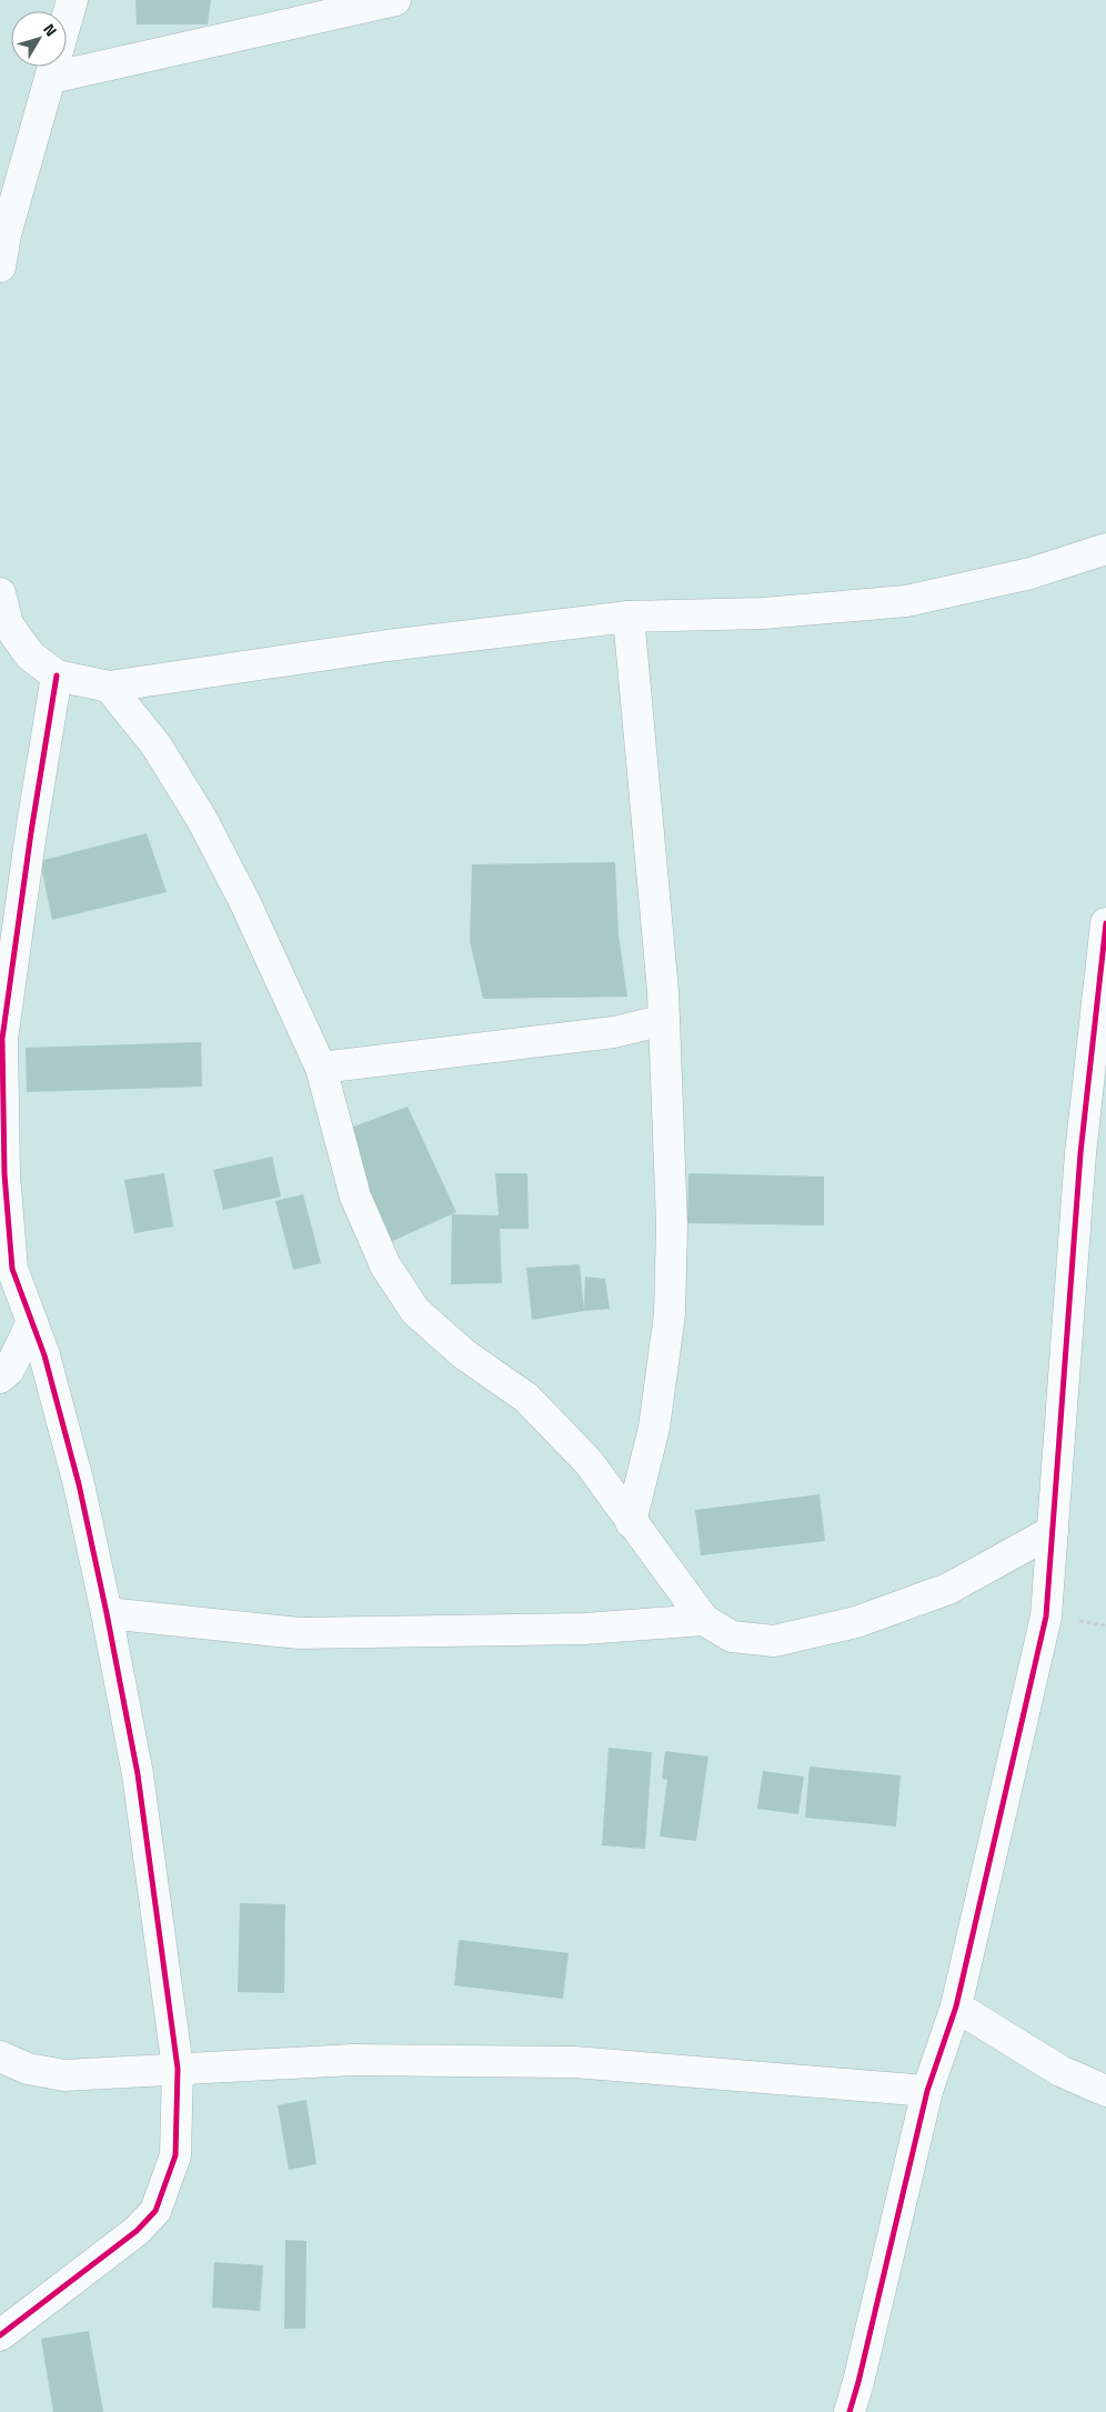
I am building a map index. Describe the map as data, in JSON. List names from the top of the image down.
{
  "north": "top right"
}
